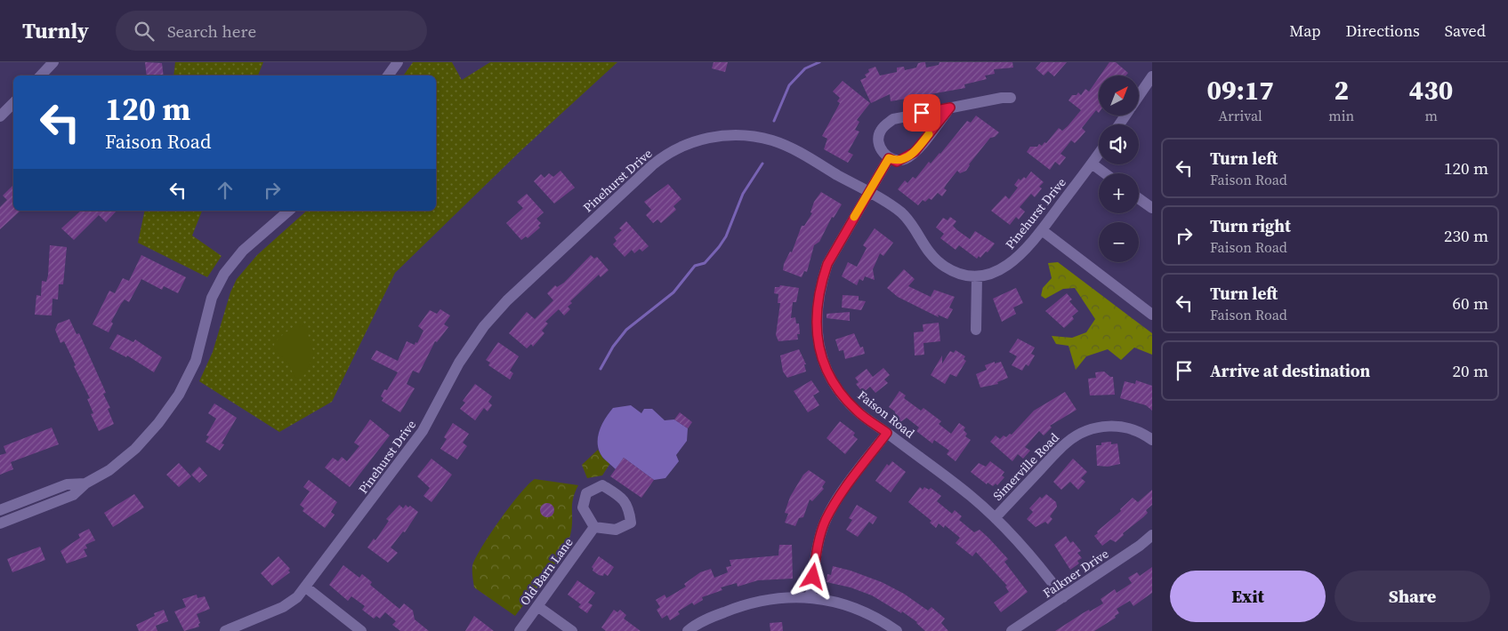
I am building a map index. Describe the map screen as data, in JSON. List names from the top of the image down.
{
  "streets": {
    "street": [
      "Pinehurst Drive",
      "Faison Road",
      "Simerville Road",
      "Old Barn Lane",
      "Falkner Drive"
    ]
  },
  "crossings": [
    ["Pinehurst Drive", "Faison Road"],
    ["Faison Road", "Simerville Road"],
    ["Faison Road", "Falkner Drive"]
  ],
  "north": "top right",
  "page": {
    "header": "Turnly",
    "search": "Search here",
    "nav": ["Map", "Directions", "Saved"],
    "eta": [
      "09:17",
      "Arrival",
      "2",
      "min",
      "430",
      "m"
    ],
    "map_buttons": ["+", "−"],
    "turn": ["120 m", "Faison Road"],
    "list": [
      {
        "name": "Turn left",
        "note": "Faison Road",
        "value": "120 m"
      },
      {
        "name": "Turn right",
        "note": "Faison Road",
        "value": "230 m"
      },
      {
        "name": "Turn left",
        "note": "Faison Road",
        "value": "60 m"
      },
      {
        "name": "Arrive at destination",
        "value": "20 m"
      }
    ],
    "buttons": ["Exit", "Share"]
  }
}
